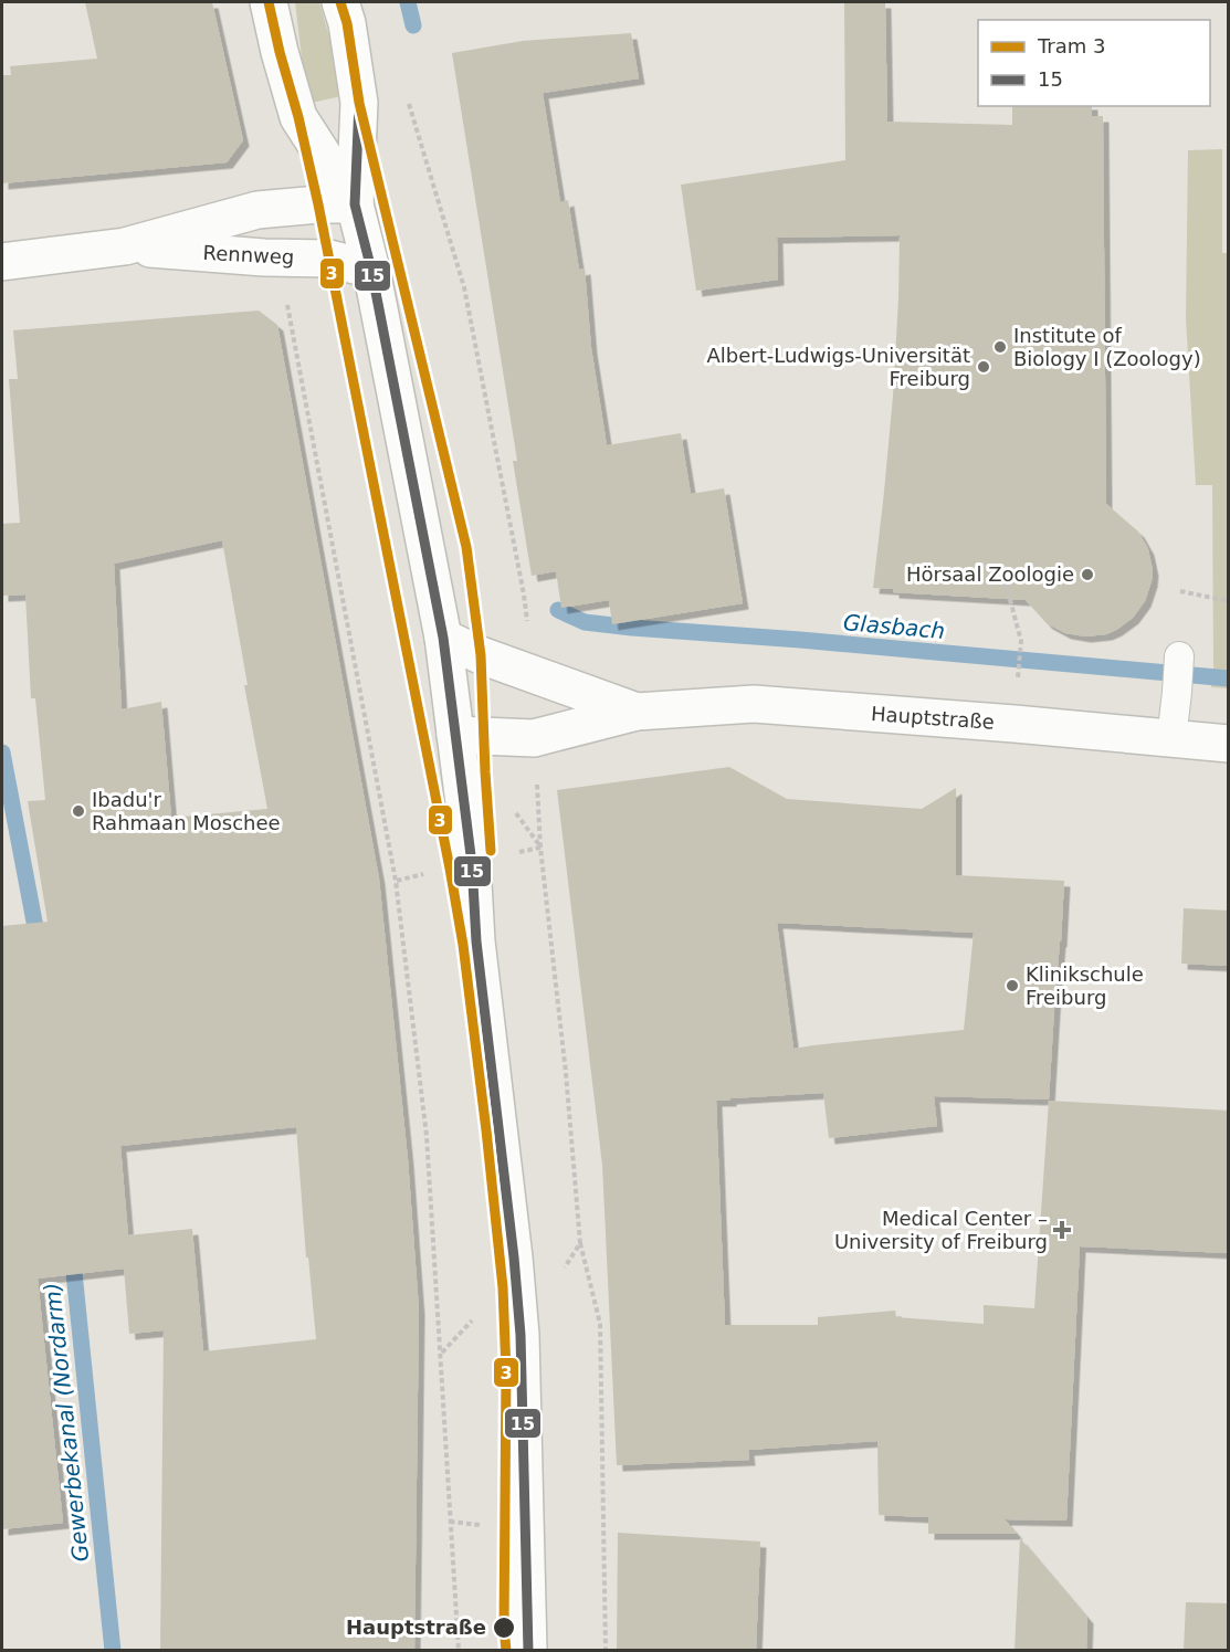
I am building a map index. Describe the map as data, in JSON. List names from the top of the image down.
{
  "streets": {
    "main road": ["Rennweg", "Hauptstraße"]
  },
  "water": ["Glasbach", "Gewerbekanal (Nordarm)"],
  "places": {
    "other": [
      "Institute of Biology I (Zoology)",
      "Albert-Ludwigs-Universität Freiburg",
      "Hörsaal Zoologie",
      "Ibadu'r Rahmaan Moschee",
      "Klinikschule Freiburg",
      "Hauptstraße"
    ],
    "health": ["Medical Center – University of Freiburg"]
  },
  "lines": ["tram line 3", "transit line 15"],
  "legend": ["Tram 3", "15"]
}
